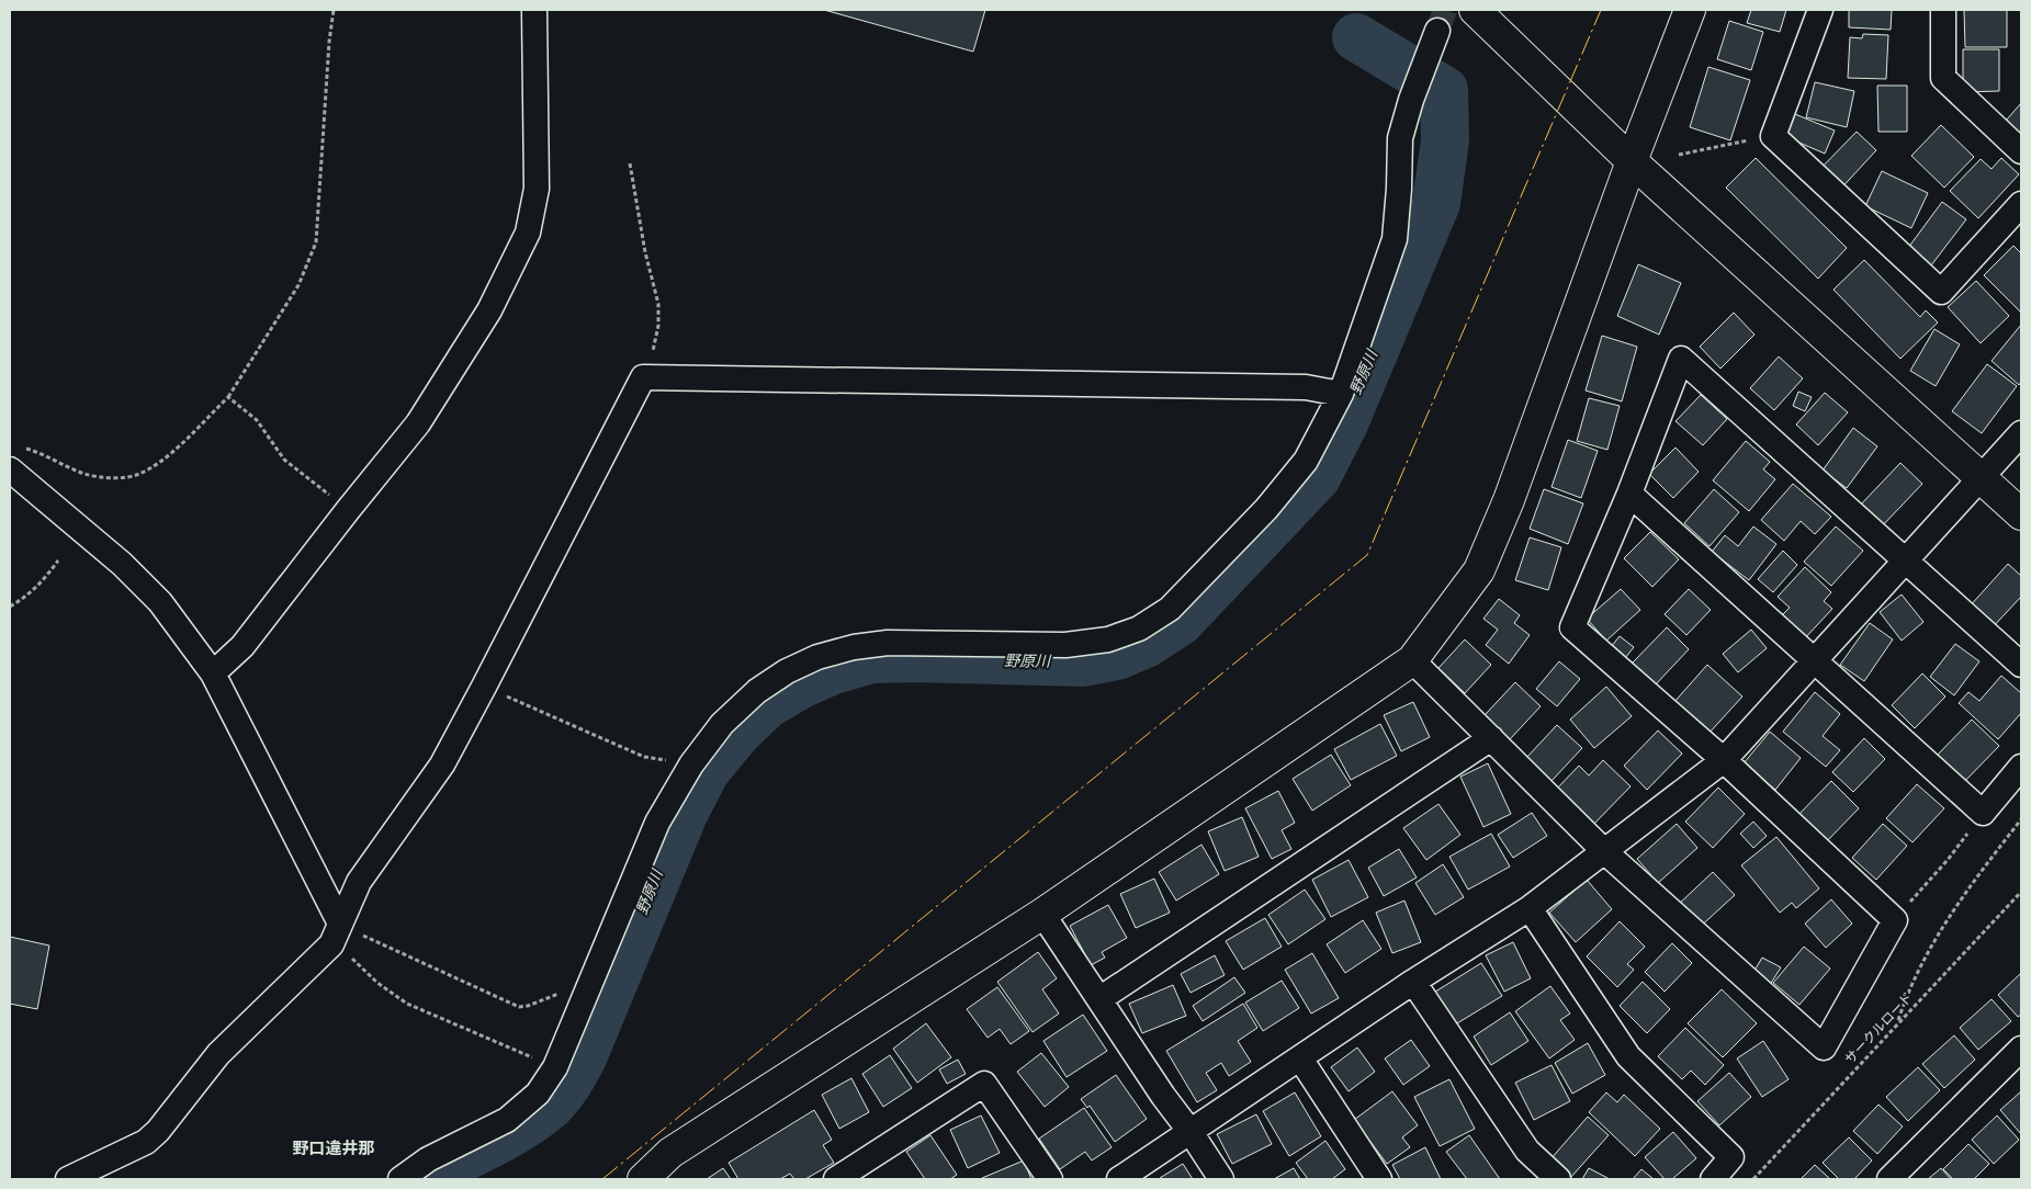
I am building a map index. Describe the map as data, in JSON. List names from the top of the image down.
{
  "streets": {
    "path": ["サークルロード"]
  },
  "districts": ["野口違井那"],
  "water": ["野原川"]
}
